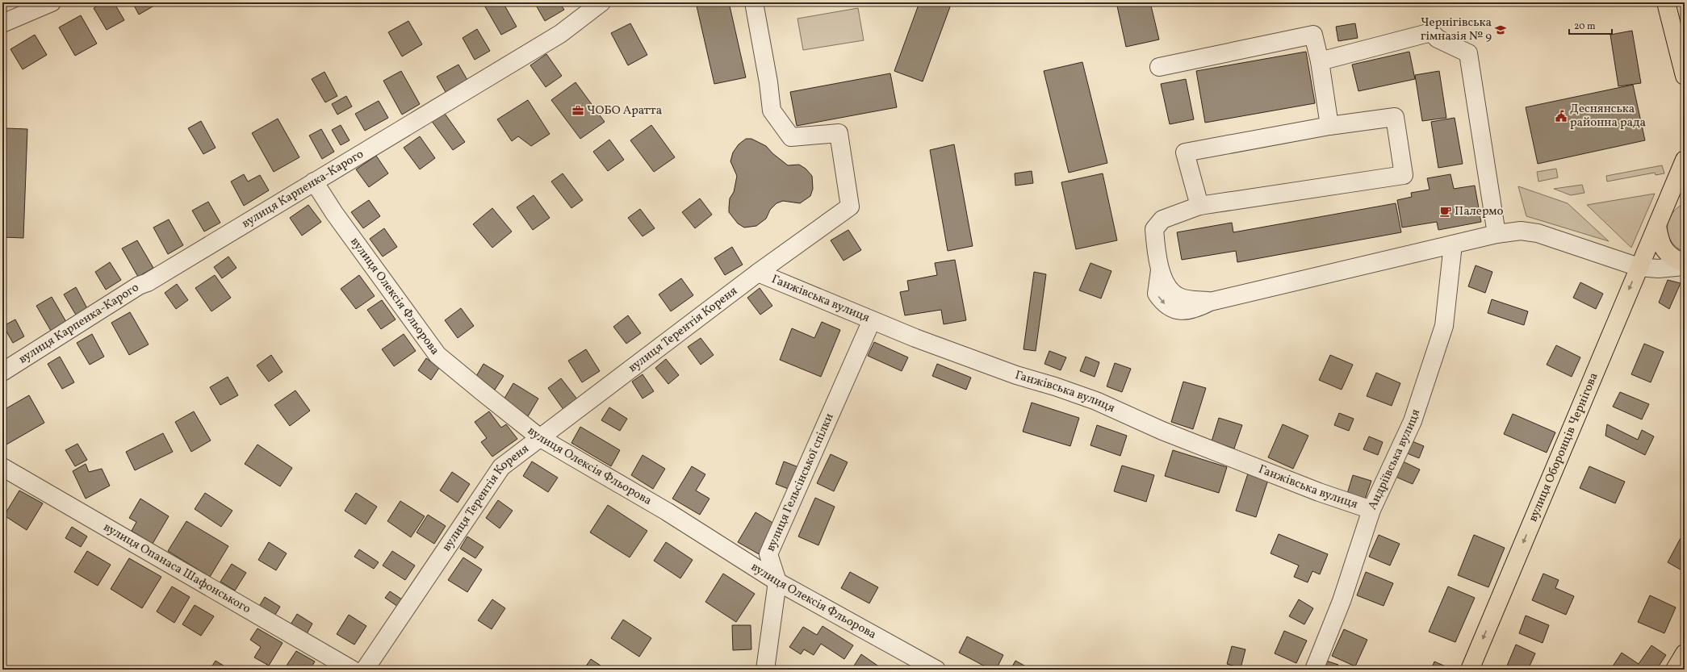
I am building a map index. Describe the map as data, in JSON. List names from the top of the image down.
{
  "streets": {
    "main road": ["вулиця Оборонців Чернігова"],
    "street": [
      "вулиця Карпенка-Карого",
      "вулиця Олексія Фльорова",
      "Ганжівська вулиця",
      "вулиця Терентія Кореня",
      "Андріївська вулиця",
      "вулиця Гельсінської спілки",
      "вулиця Опанаса Шафонського"
    ]
  },
  "crossings": [
    ["вулиця Карпенка-Карого", "вулиця Олексія Фльорова"],
    ["вулиця Олексія Фльорова", "вулиця Терентія Кореня"],
    ["вулиця Олексія Фльорова", "вулиця Гельсінської спілки"],
    ["Ганжівська вулиця", "вулиця Терентія Кореня"],
    ["Ганжівська вулиця", "Андріївська вулиця"],
    ["Ганжівська вулиця", "вулиця Гельсінської спілки"]
  ],
  "one_way": ["вулиця Оборонців Чернігова"],
  "places": {
    "school or university": ["Чернігівська гімназія № 9"],
    "office": ["ЧОБО Аратта"],
    "public building": ["Деснянська районна рада"],
    "cafe": ["Палермо"]
  },
  "scale_bar": "20 m"
}
